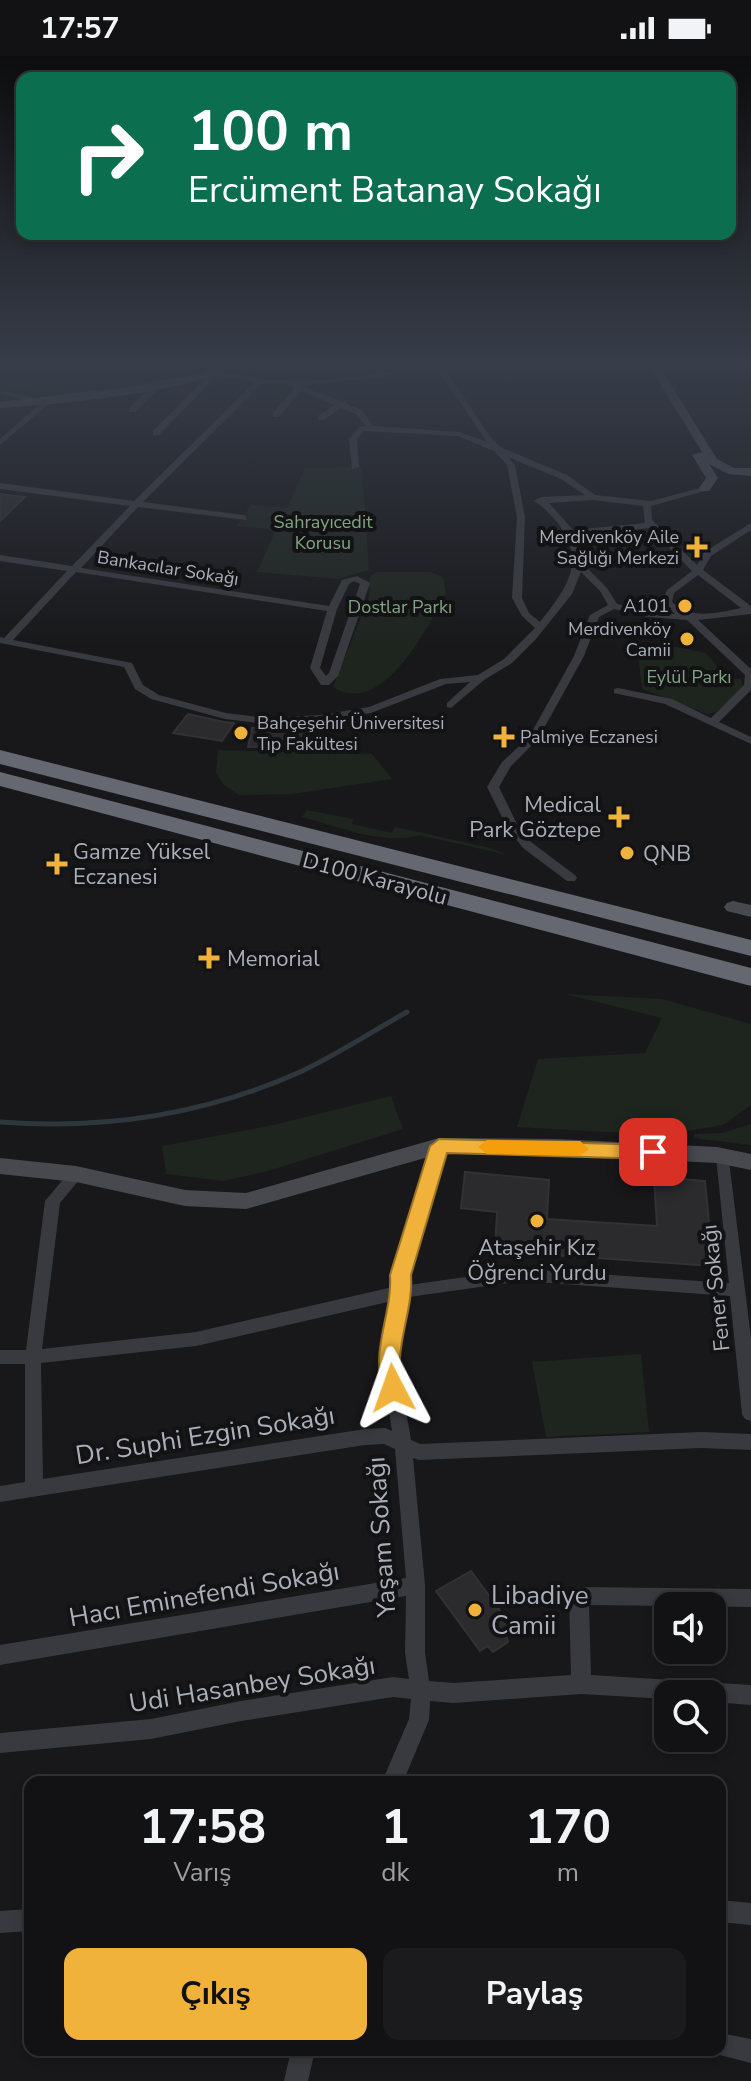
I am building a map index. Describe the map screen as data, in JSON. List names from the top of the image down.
{
  "streets": {
    "highway": ["D100 Karayolu"],
    "street": [
      "Bankacılar Sokağı",
      "Fener Sokağı",
      "Dr. Suphi Ezgin Sokağı",
      "Yaşam Sokağı",
      "Hacı Eminefendi Sokağı",
      "Udi Hasanbey Sokağı"
    ]
  },
  "crossings": [
    ["Dr. Suphi Ezgin Sokağı", "Yaşam Sokağı"],
    ["Yaşam Sokağı", "Hacı Eminefendi Sokağı"],
    ["Yaşam Sokağı", "Udi Hasanbey Sokağı"]
  ],
  "parks": ["Sahrayıcedit Korusu", "Dostlar Parkı", "Eylül Parkı"],
  "places": {
    "health": [
      "Merdivenköy Aile Sağlığı Merkezi",
      "Palmiye Eczanesi",
      "Medical Park Göztepe",
      "Gamze Yüksel Eczanesi",
      "Memorial"
    ],
    "other": [
      "A101",
      "Merdivenköy Camii",
      "Bahçeşehir Üniversitesi Tıp Fakültesi",
      "QNB",
      "Ataşehir Kız Öğrenci Yurdu",
      "Libadiye Camii"
    ]
  },
  "page": {
    "status": "17:57",
    "turn": ["100 m", "Ercüment Batanay Sokağı"],
    "eta": [
      "17:58",
      "Varış",
      "1",
      "dk",
      "170",
      "m"
    ],
    "buttons": ["Çıkış", "Paylaş"]
  }
}
